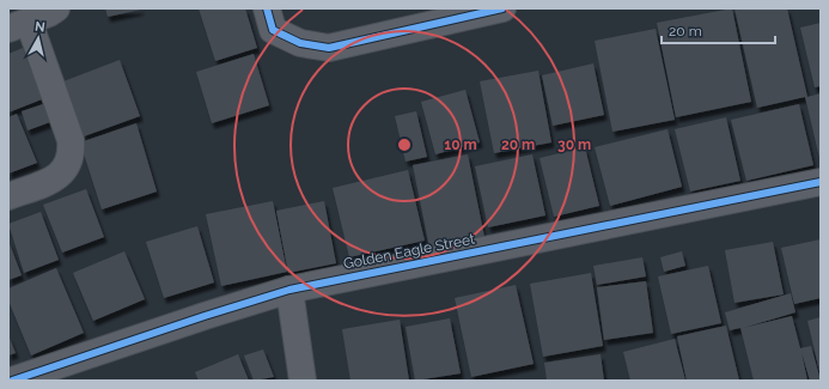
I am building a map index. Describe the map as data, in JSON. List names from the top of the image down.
{
  "streets": {
    "street": ["Golden Eagle Street"]
  },
  "scale_bar": "20 m",
  "north": "top",
  "rings": ["10 m", "20 m", "30 m"]
}
